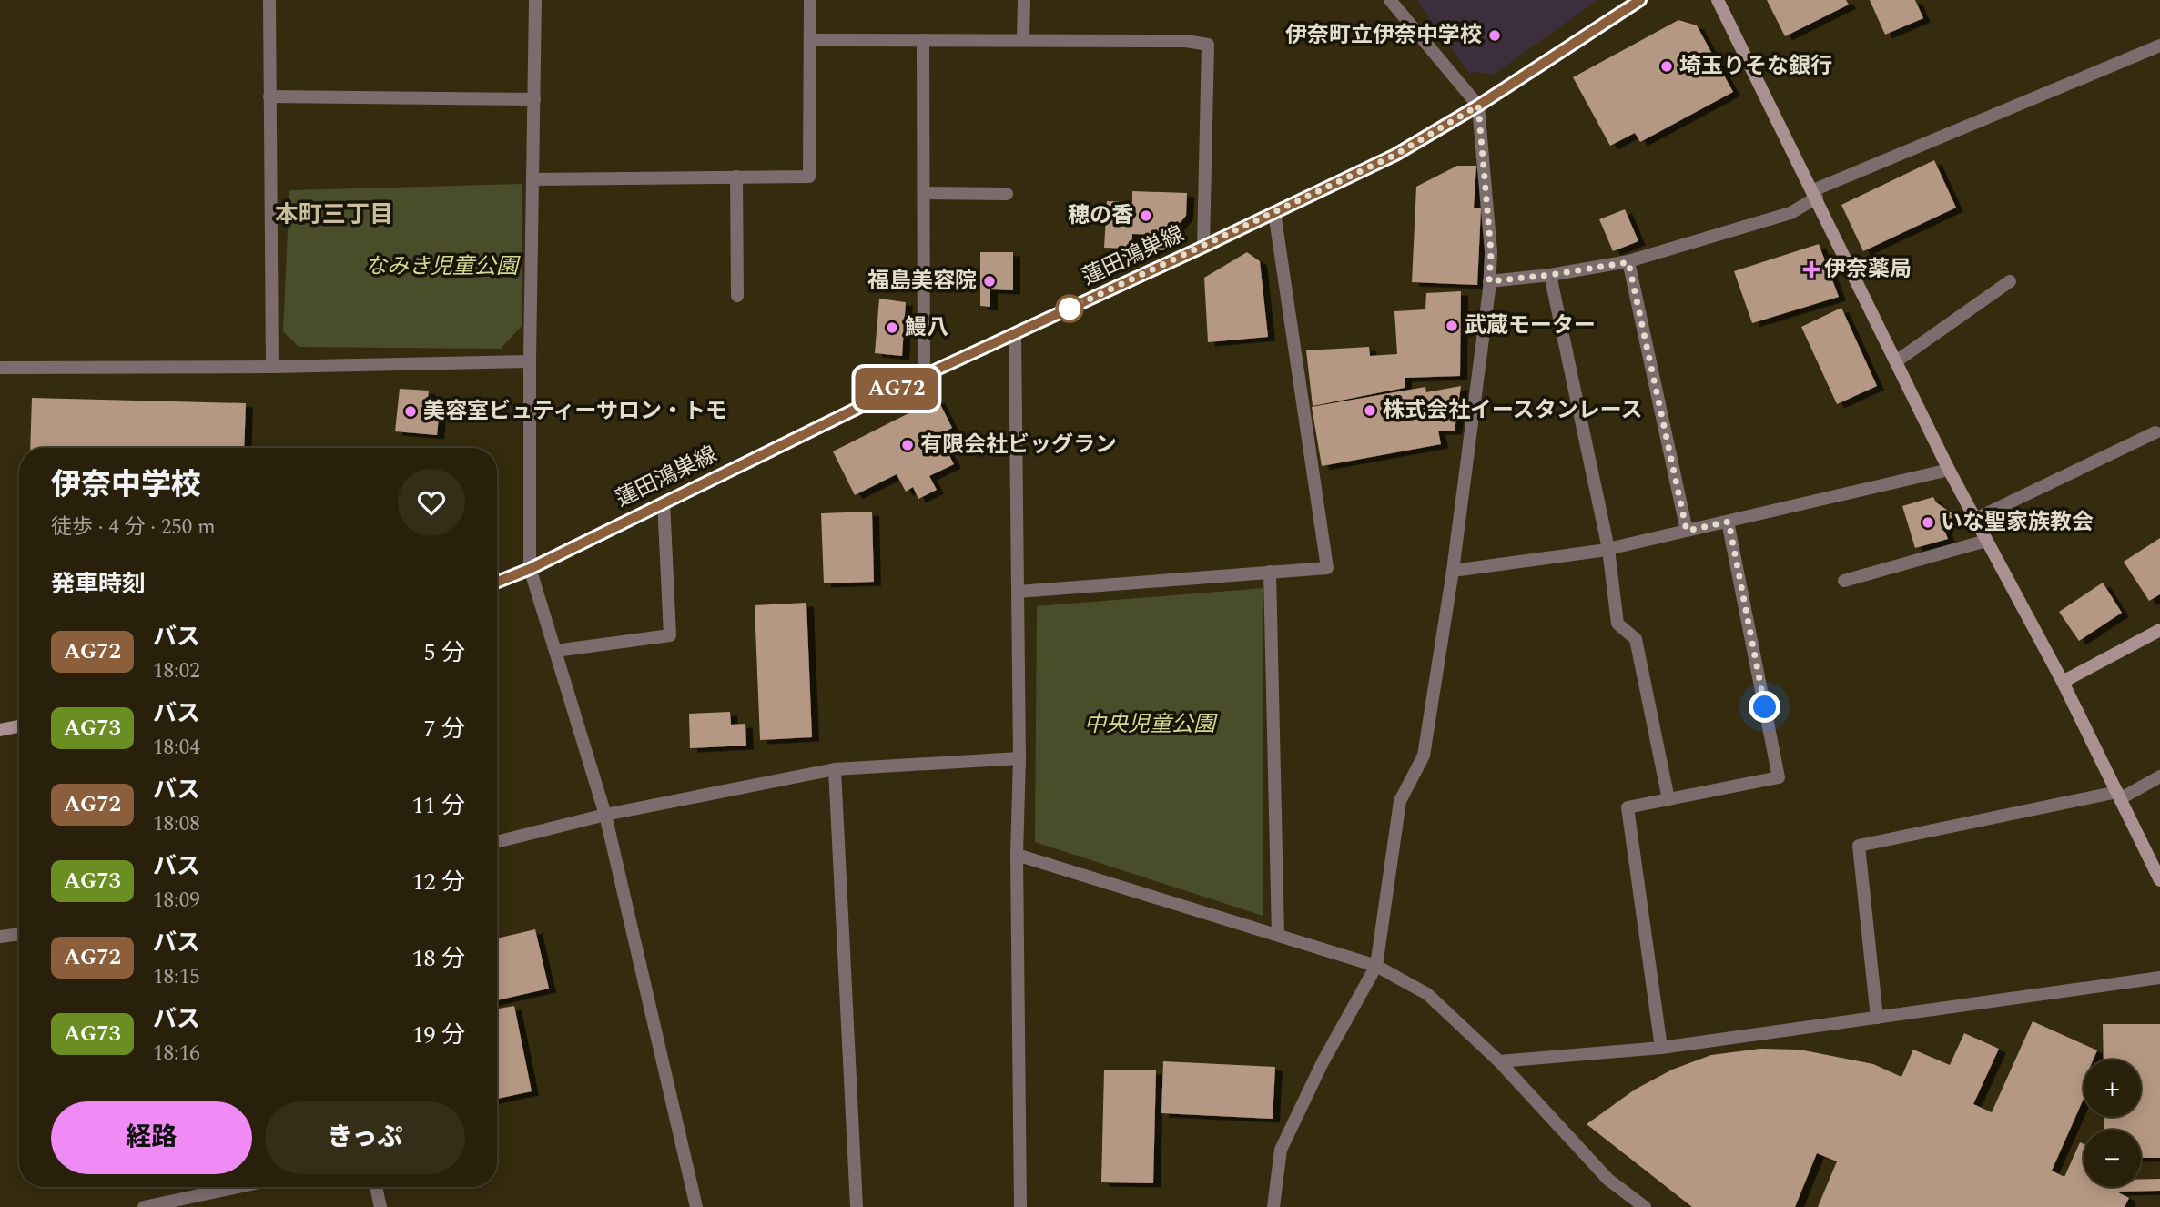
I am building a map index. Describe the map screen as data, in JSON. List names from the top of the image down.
{
  "streets": {
    "main road": ["蓮田鴻巣線"]
  },
  "districts": ["本町三丁目"],
  "parks": ["なみき児童公園", "中央児童公園"],
  "places": {
    "other": [
      "伊奈町立伊奈中学校",
      "埼玉りそな銀行",
      "穂の香",
      "福島美容院",
      "武蔵モーター",
      "鰻八",
      "株式会社イースタンレース",
      "美容室ビュティーサロン・トモ",
      "有限会社ビッグラン",
      "いな聖家族教会"
    ],
    "health": ["伊奈薬局"]
  },
  "lines": ["bus line AG72"],
  "page": {
    "on_map": "AG72",
    "heading": [
      ["伊奈中学校", "徒歩 · 4 分 · 250 m"],
      "発車時刻"
    ],
    "list": [
      {
        "mark": "AG72",
        "name": "バス",
        "note": "18:02",
        "value": "5 分"
      },
      {
        "mark": "AG73",
        "name": "バス",
        "note": "18:04",
        "value": "7 分"
      },
      {
        "mark": "AG72",
        "name": "バス",
        "note": "18:08",
        "value": "11 分"
      },
      {
        "mark": "AG73",
        "name": "バス",
        "note": "18:09",
        "value": "12 分"
      },
      {
        "mark": "AG72",
        "name": "バス",
        "note": "18:15",
        "value": "18 分"
      },
      {
        "mark": "AG73",
        "name": "バス",
        "note": "18:16",
        "value": "19 分"
      }
    ],
    "map_buttons": ["+", "−"],
    "buttons": ["経路", "きっぷ"]
  }
}
